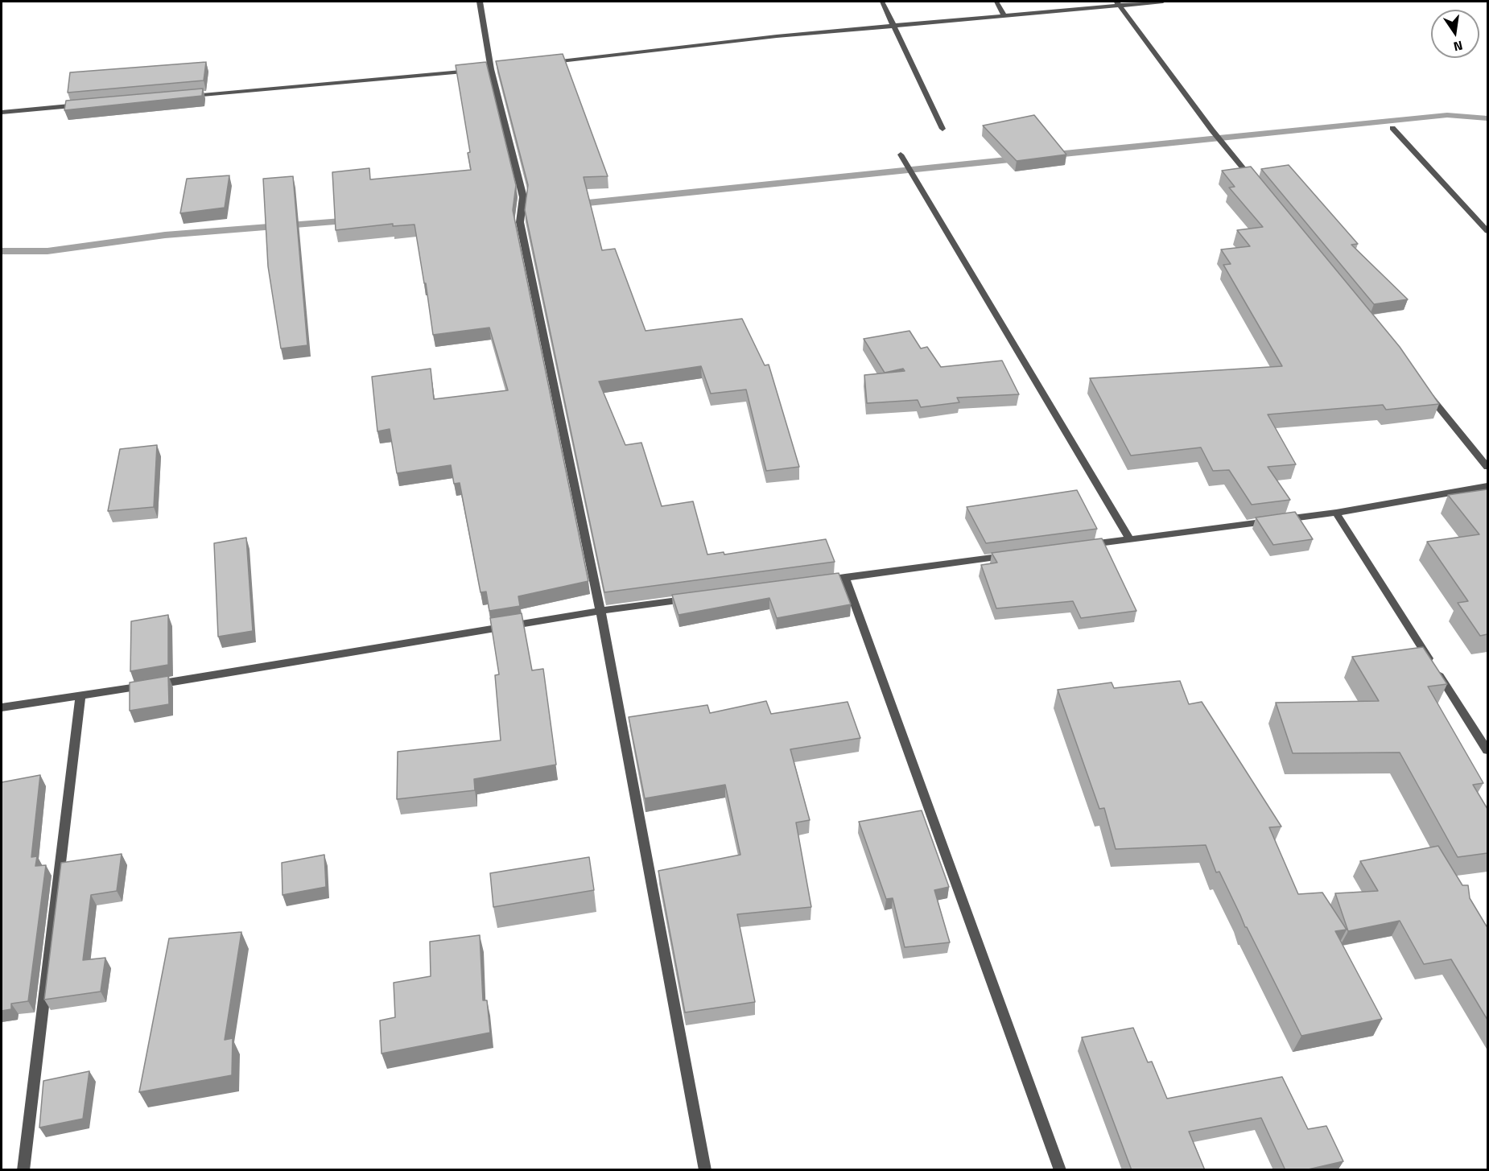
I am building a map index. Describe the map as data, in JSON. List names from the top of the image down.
{
  "north": "bottom"
}
